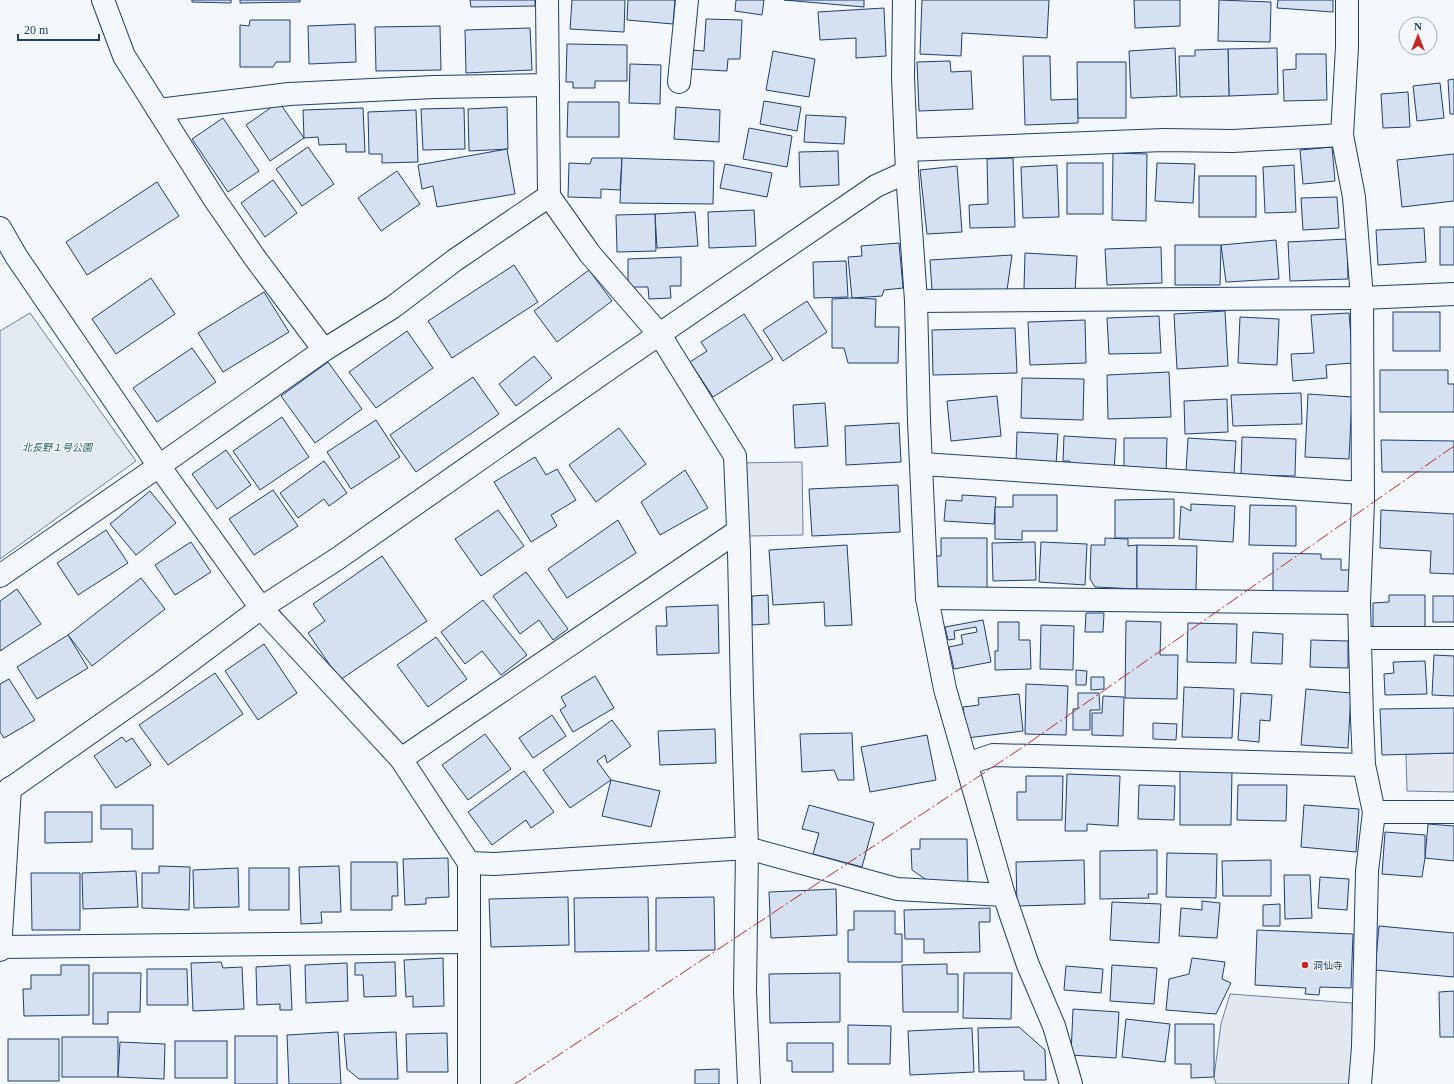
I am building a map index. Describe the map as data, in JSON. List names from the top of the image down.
{
  "parks": ["北長野１号公園"],
  "places": ["洞仙寺"],
  "scale_bar": "20 m",
  "north": "top"
}
